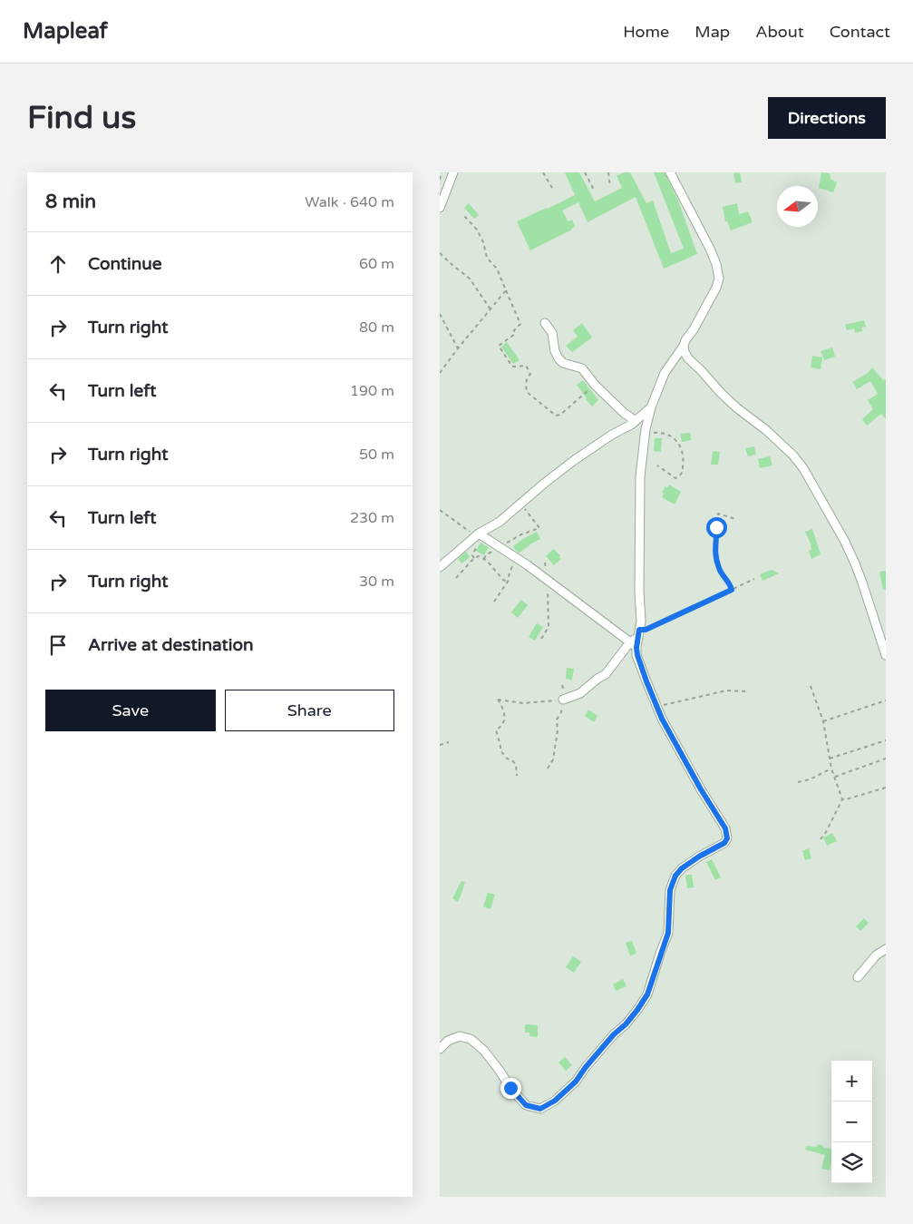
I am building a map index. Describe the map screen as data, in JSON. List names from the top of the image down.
{
  "north": "left",
  "page": {
    "header": "Mapleaf",
    "nav": [
      "Home",
      "Map",
      "About",
      "Contact"
    ],
    "buttons": [
      "Directions",
      ["Save", "Share"]
    ],
    "title": "Find us",
    "heading": ["8 min", "Walk · 640 m"],
    "list": [
      ["Continue", "60 m"],
      ["Turn right", "80 m"],
      ["Turn left", "190 m"],
      ["Turn right", "50 m"],
      ["Turn left", "230 m"],
      ["Turn right", "30 m"],
      "Arrive at destination"
    ],
    "map_buttons": ["+", "−"]
  }
}
